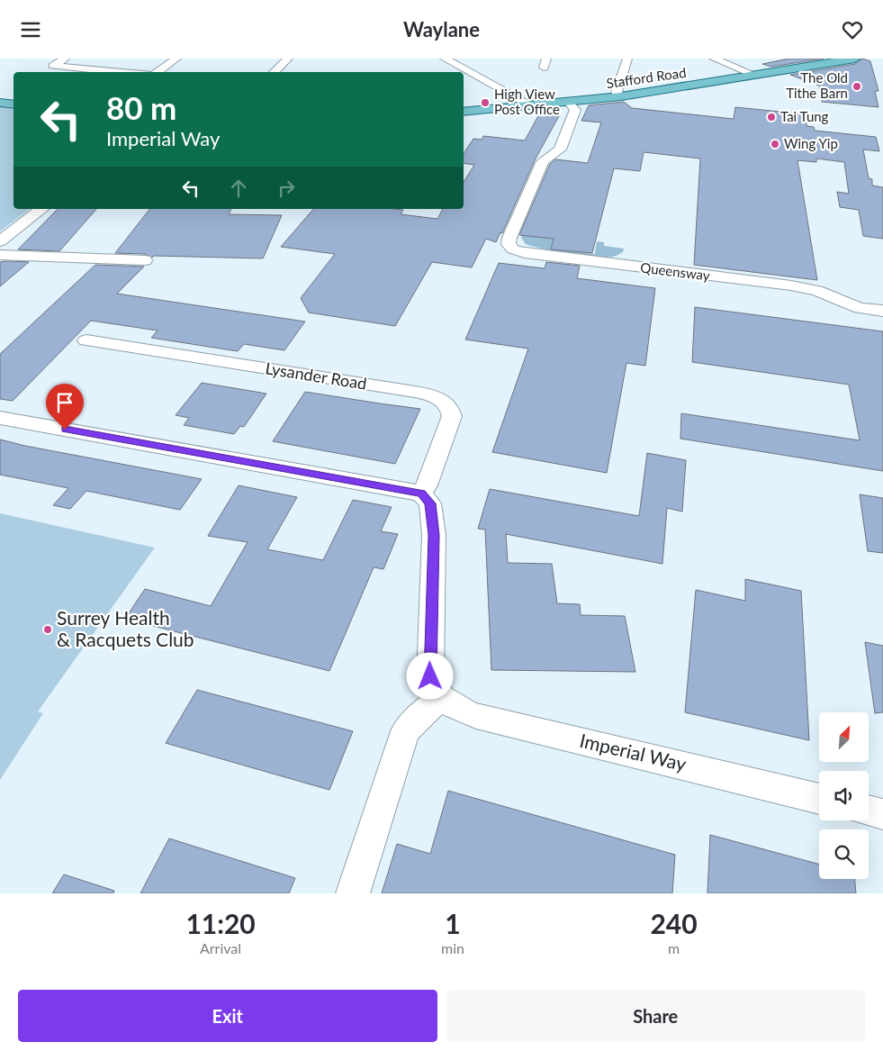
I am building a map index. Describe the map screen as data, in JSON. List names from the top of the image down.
{
  "streets": {
    "main road": ["Stafford Road"],
    "street": ["Queensway", "Lysander Road", "Imperial Way"]
  },
  "crossings": [
    ["Stafford Road", "Queensway"]
  ],
  "places": [
    "The Old Tithe Barn",
    "High View Post Office",
    "Tai Tung",
    "Wing Yip",
    "Surrey Health & Racquets Club"
  ],
  "north": "top right",
  "page": {
    "header": "Waylane",
    "turn": ["80 m", "Imperial Way"],
    "eta": [
      "11:20",
      "Arrival",
      "1",
      "min",
      "240",
      "m"
    ],
    "buttons": ["Exit", "Share"]
  }
}
